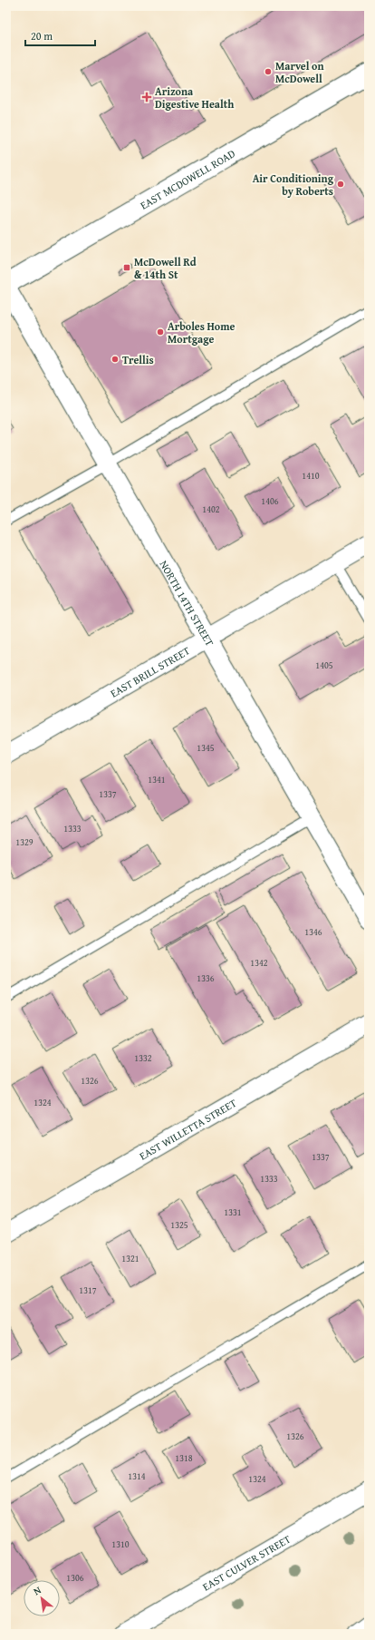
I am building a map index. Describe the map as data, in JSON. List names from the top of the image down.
{
  "streets": {
    "main road": ["EAST MCDOWELL ROAD"],
    "street": [
      "NORTH 14TH STREET",
      "EAST BRILL STREET",
      "EAST WILLETTA STREET",
      "EAST CULVER STREET"
    ]
  },
  "crossings": [
    ["NORTH 14TH STREET", "EAST BRILL STREET"]
  ],
  "places": {
    "other": [
      "Marvel on McDowell",
      "Air Conditioning by Roberts",
      "Arboles Home Mortgage",
      "Trellis"
    ],
    "health": ["Arizona Digestive Health"],
    "transit": ["McDowell Rd & 14th St"]
  },
  "house_numbers": [
    "1410",
    "1406",
    "1402",
    "1405",
    "1345",
    "1341",
    "1337",
    "1333",
    "1329",
    "1346",
    "1342",
    "1336",
    "1332",
    "1326",
    "1324",
    "1337",
    "1333",
    "1331",
    "1325",
    "1321",
    "1317",
    "1326",
    "1318",
    "1314",
    "1324",
    "1310",
    "1306"
  ],
  "scale_bar": "20 m",
  "north": "top left"
}
